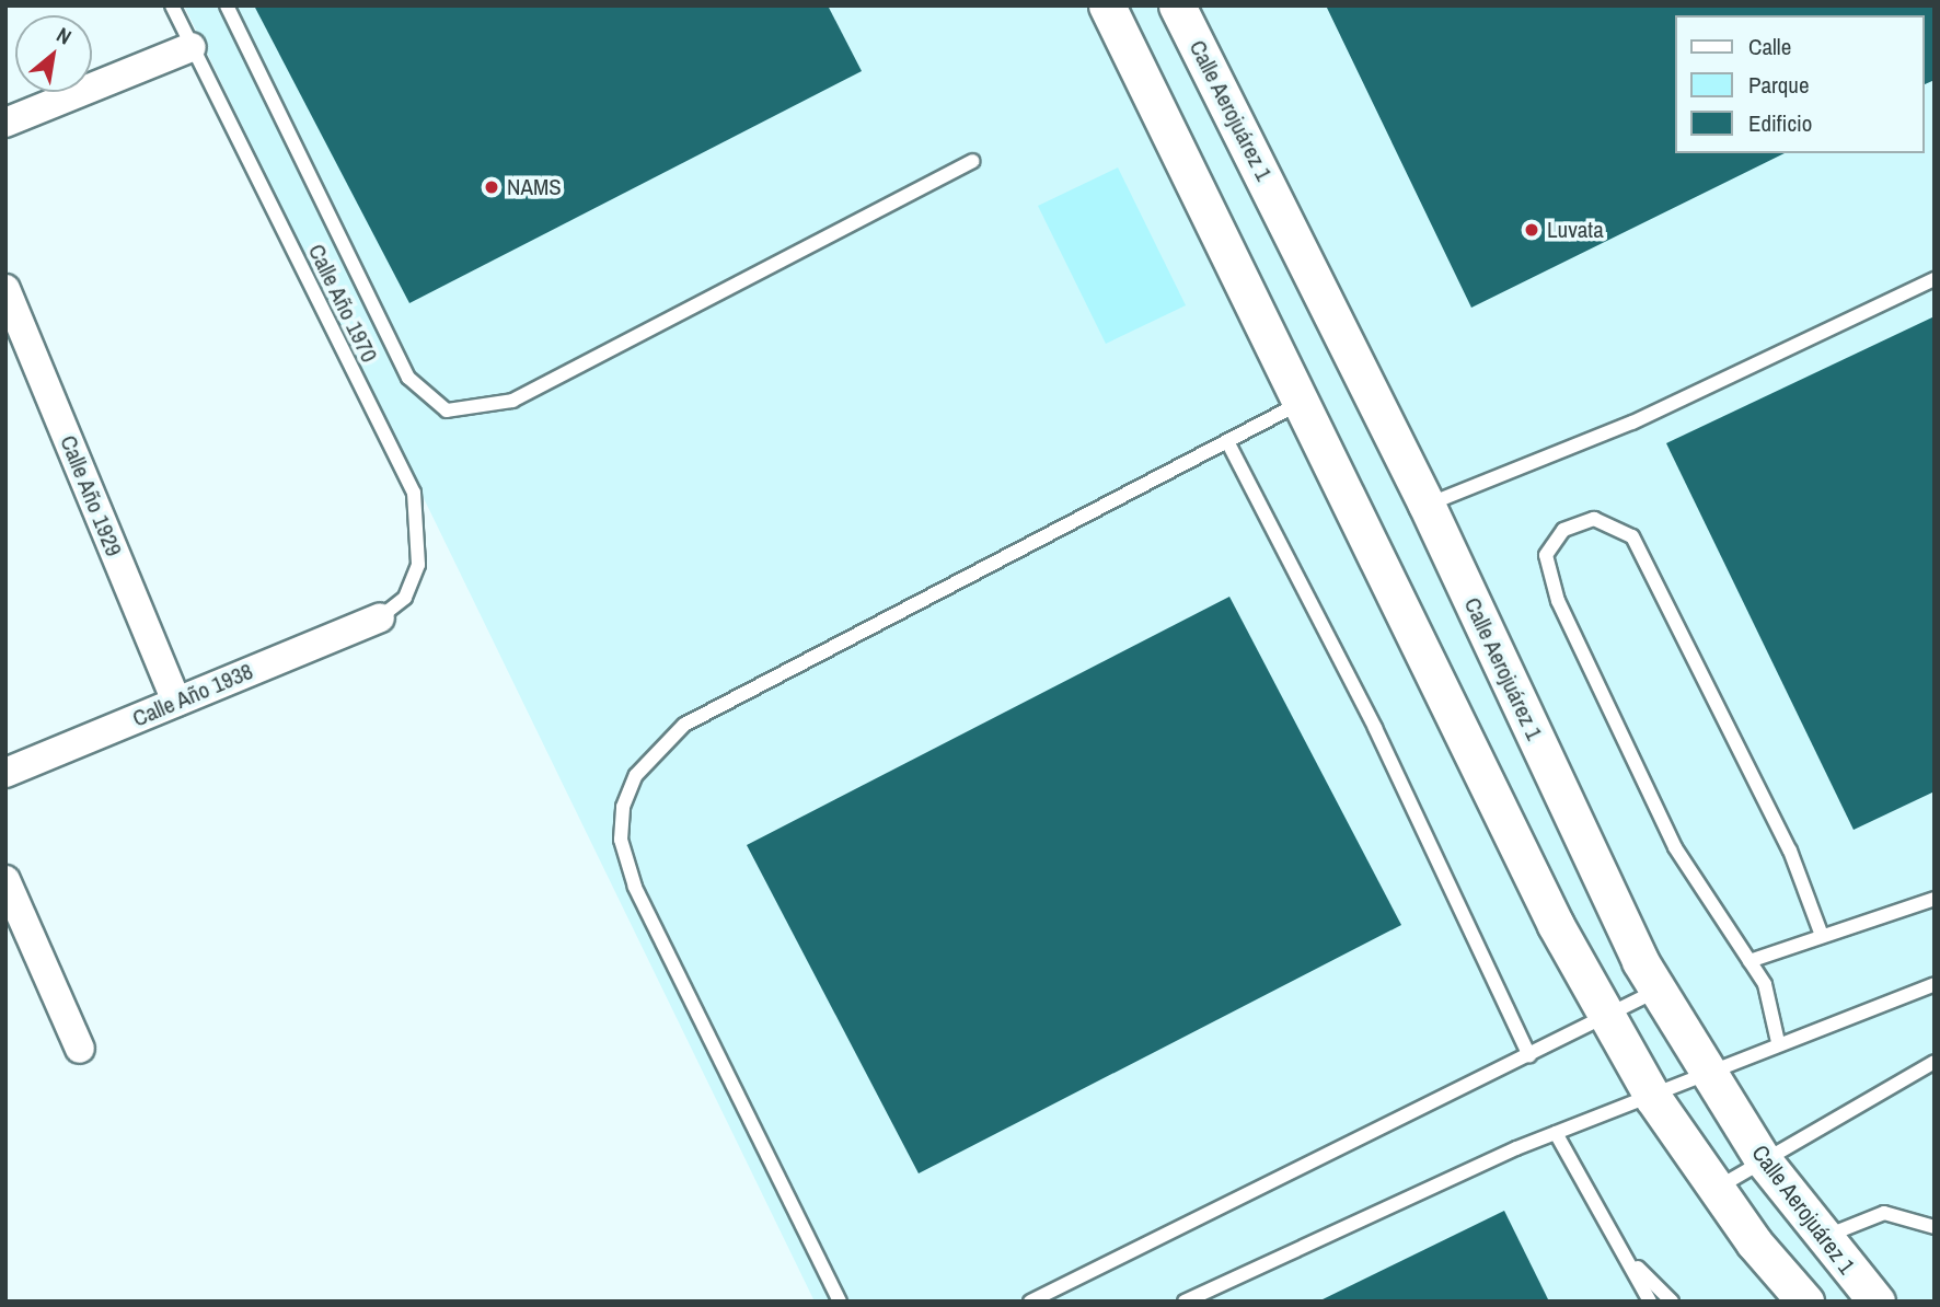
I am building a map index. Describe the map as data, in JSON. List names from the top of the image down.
{
  "streets": {
    "street": ["Calle Aerojuárez 1", "Calle Año 1929", "Calle Año 1938"],
    "lane": ["Calle Año 1970"]
  },
  "crossings": [
    ["Calle Año 1970", "Calle Año 1938"],
    ["Calle Año 1929", "Calle Año 1938"]
  ],
  "places": ["NAMS", "Luvata"],
  "legend": ["Calle", "Parque", "Edificio"],
  "north": "top right"
}
